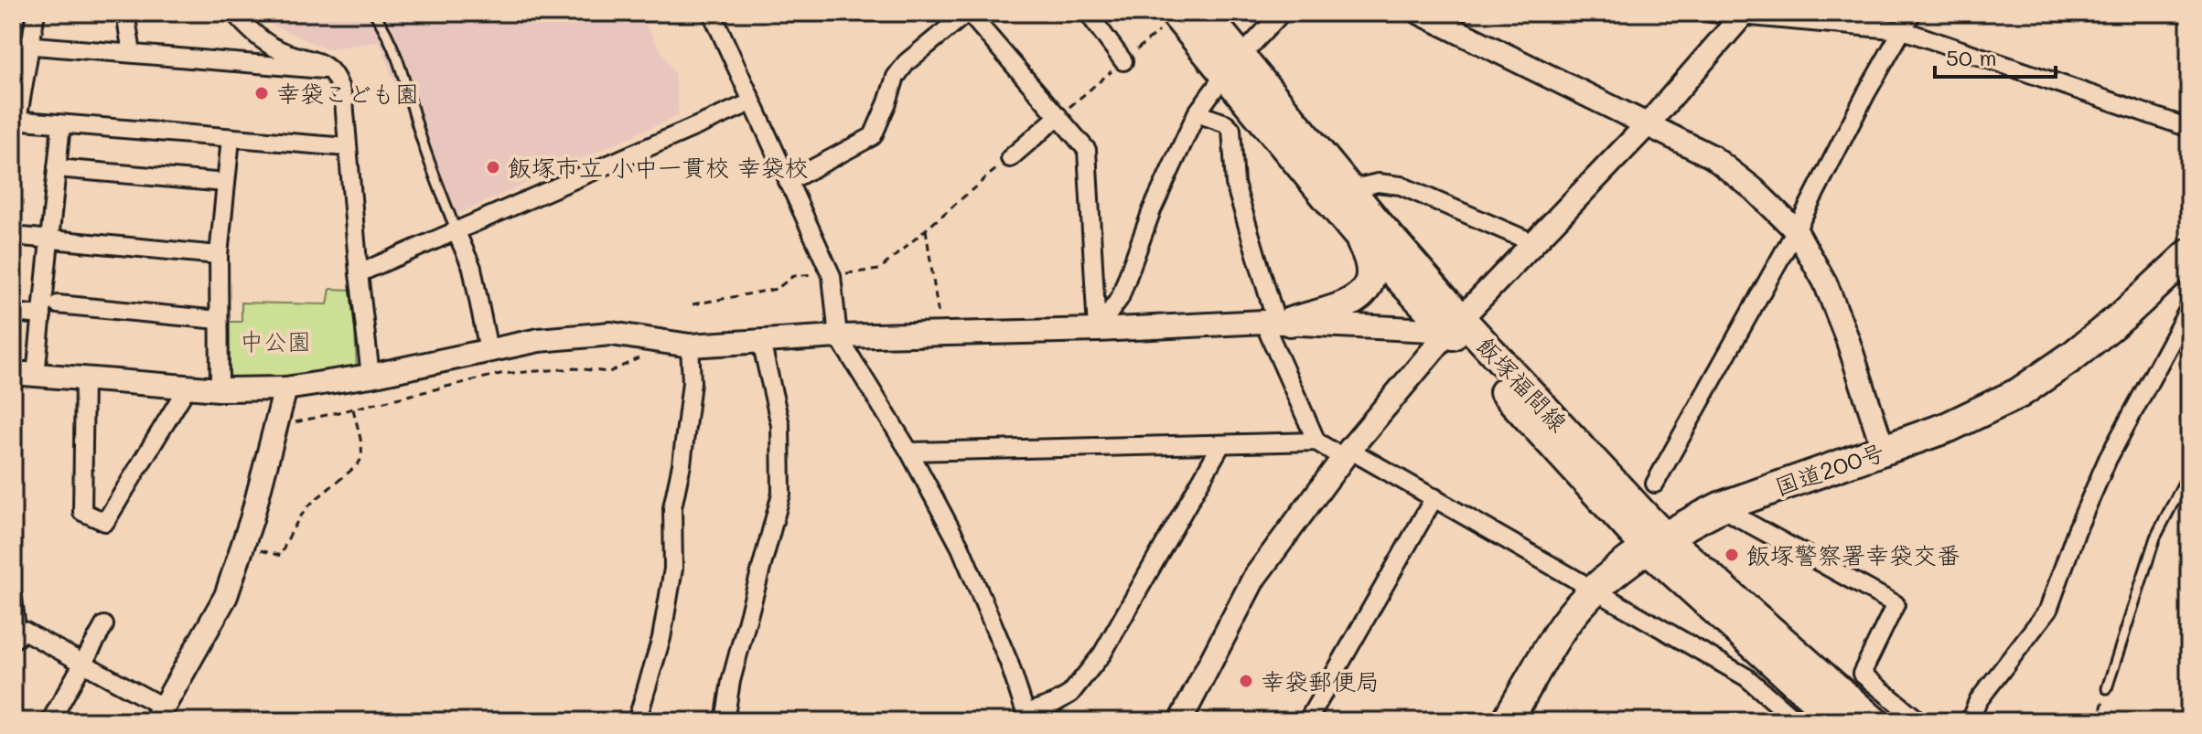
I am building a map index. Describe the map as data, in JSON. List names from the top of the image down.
{
  "streets": {
    "highway": ["国道200号"],
    "main road": ["飯塚福間線"]
  },
  "crossings": [
    ["飯塚福間線", "国道200号"]
  ],
  "parks": ["中公園"],
  "places": [
    "幸袋こども園",
    "飯塚市立 小中一貫校 幸袋校",
    "飯塚警察署幸袋交番",
    "幸袋郵便局"
  ],
  "scale_bar": "50 m"
}
